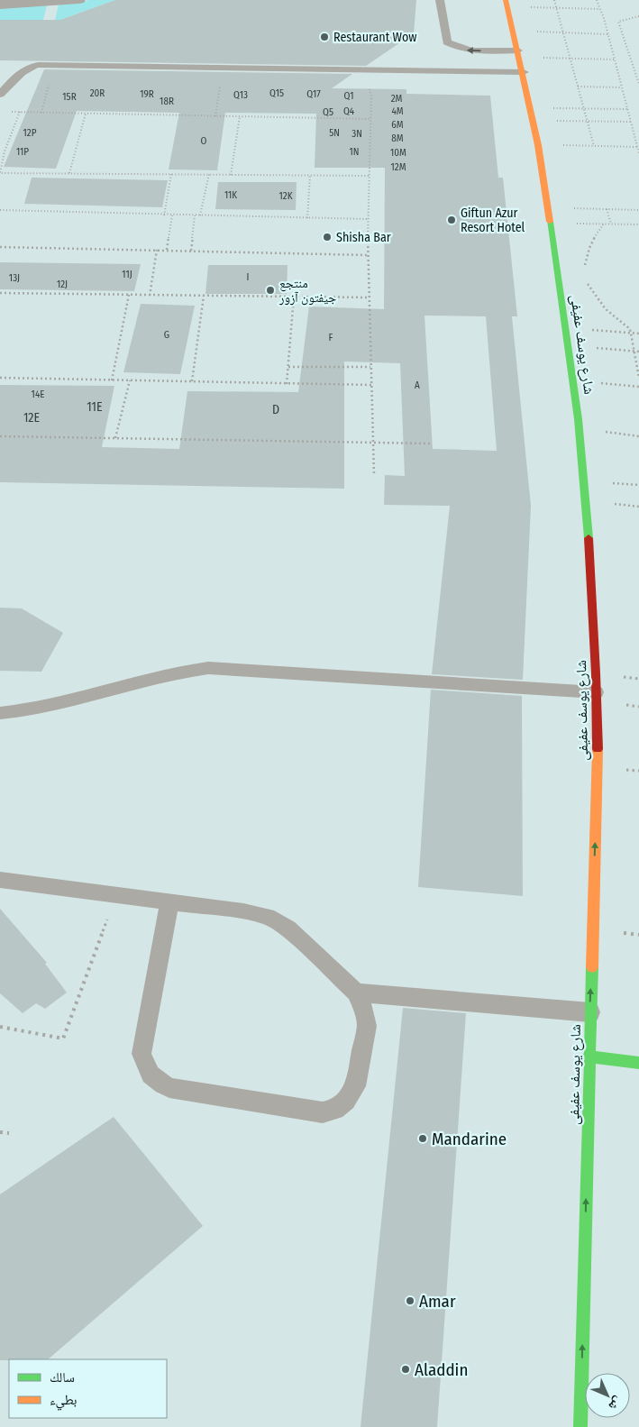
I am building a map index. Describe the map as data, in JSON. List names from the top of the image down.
{
  "streets": {
    "street": ["شارع يوسف عفيفى"]
  },
  "one_way": ["شارع يوسف عفيفى"],
  "places": [
    "Restaurant Wow",
    "Giftun Azur Resort Hotel",
    "Shisha Bar",
    "منتجع جيفتون آزور",
    "Mandarine",
    "Amar",
    "Aladdin"
  ],
  "house_numbers": [
    "20R",
    "Q15",
    "19R",
    "Q17",
    "Q13",
    "Q1",
    "15R",
    "2M",
    "18R",
    "Q4",
    "4M",
    "Q5",
    "6M",
    "12P",
    "5N",
    "3N",
    "8M",
    "O",
    "11P",
    "1N",
    "10M",
    "12M",
    "11K",
    "12K",
    "11J",
    "I",
    "13J",
    "12J",
    "G",
    "F",
    "A",
    "14E",
    "11E",
    "D",
    "12E"
  ],
  "legend": ["سالك", "بطيء"],
  "north": "bottom right"
}
